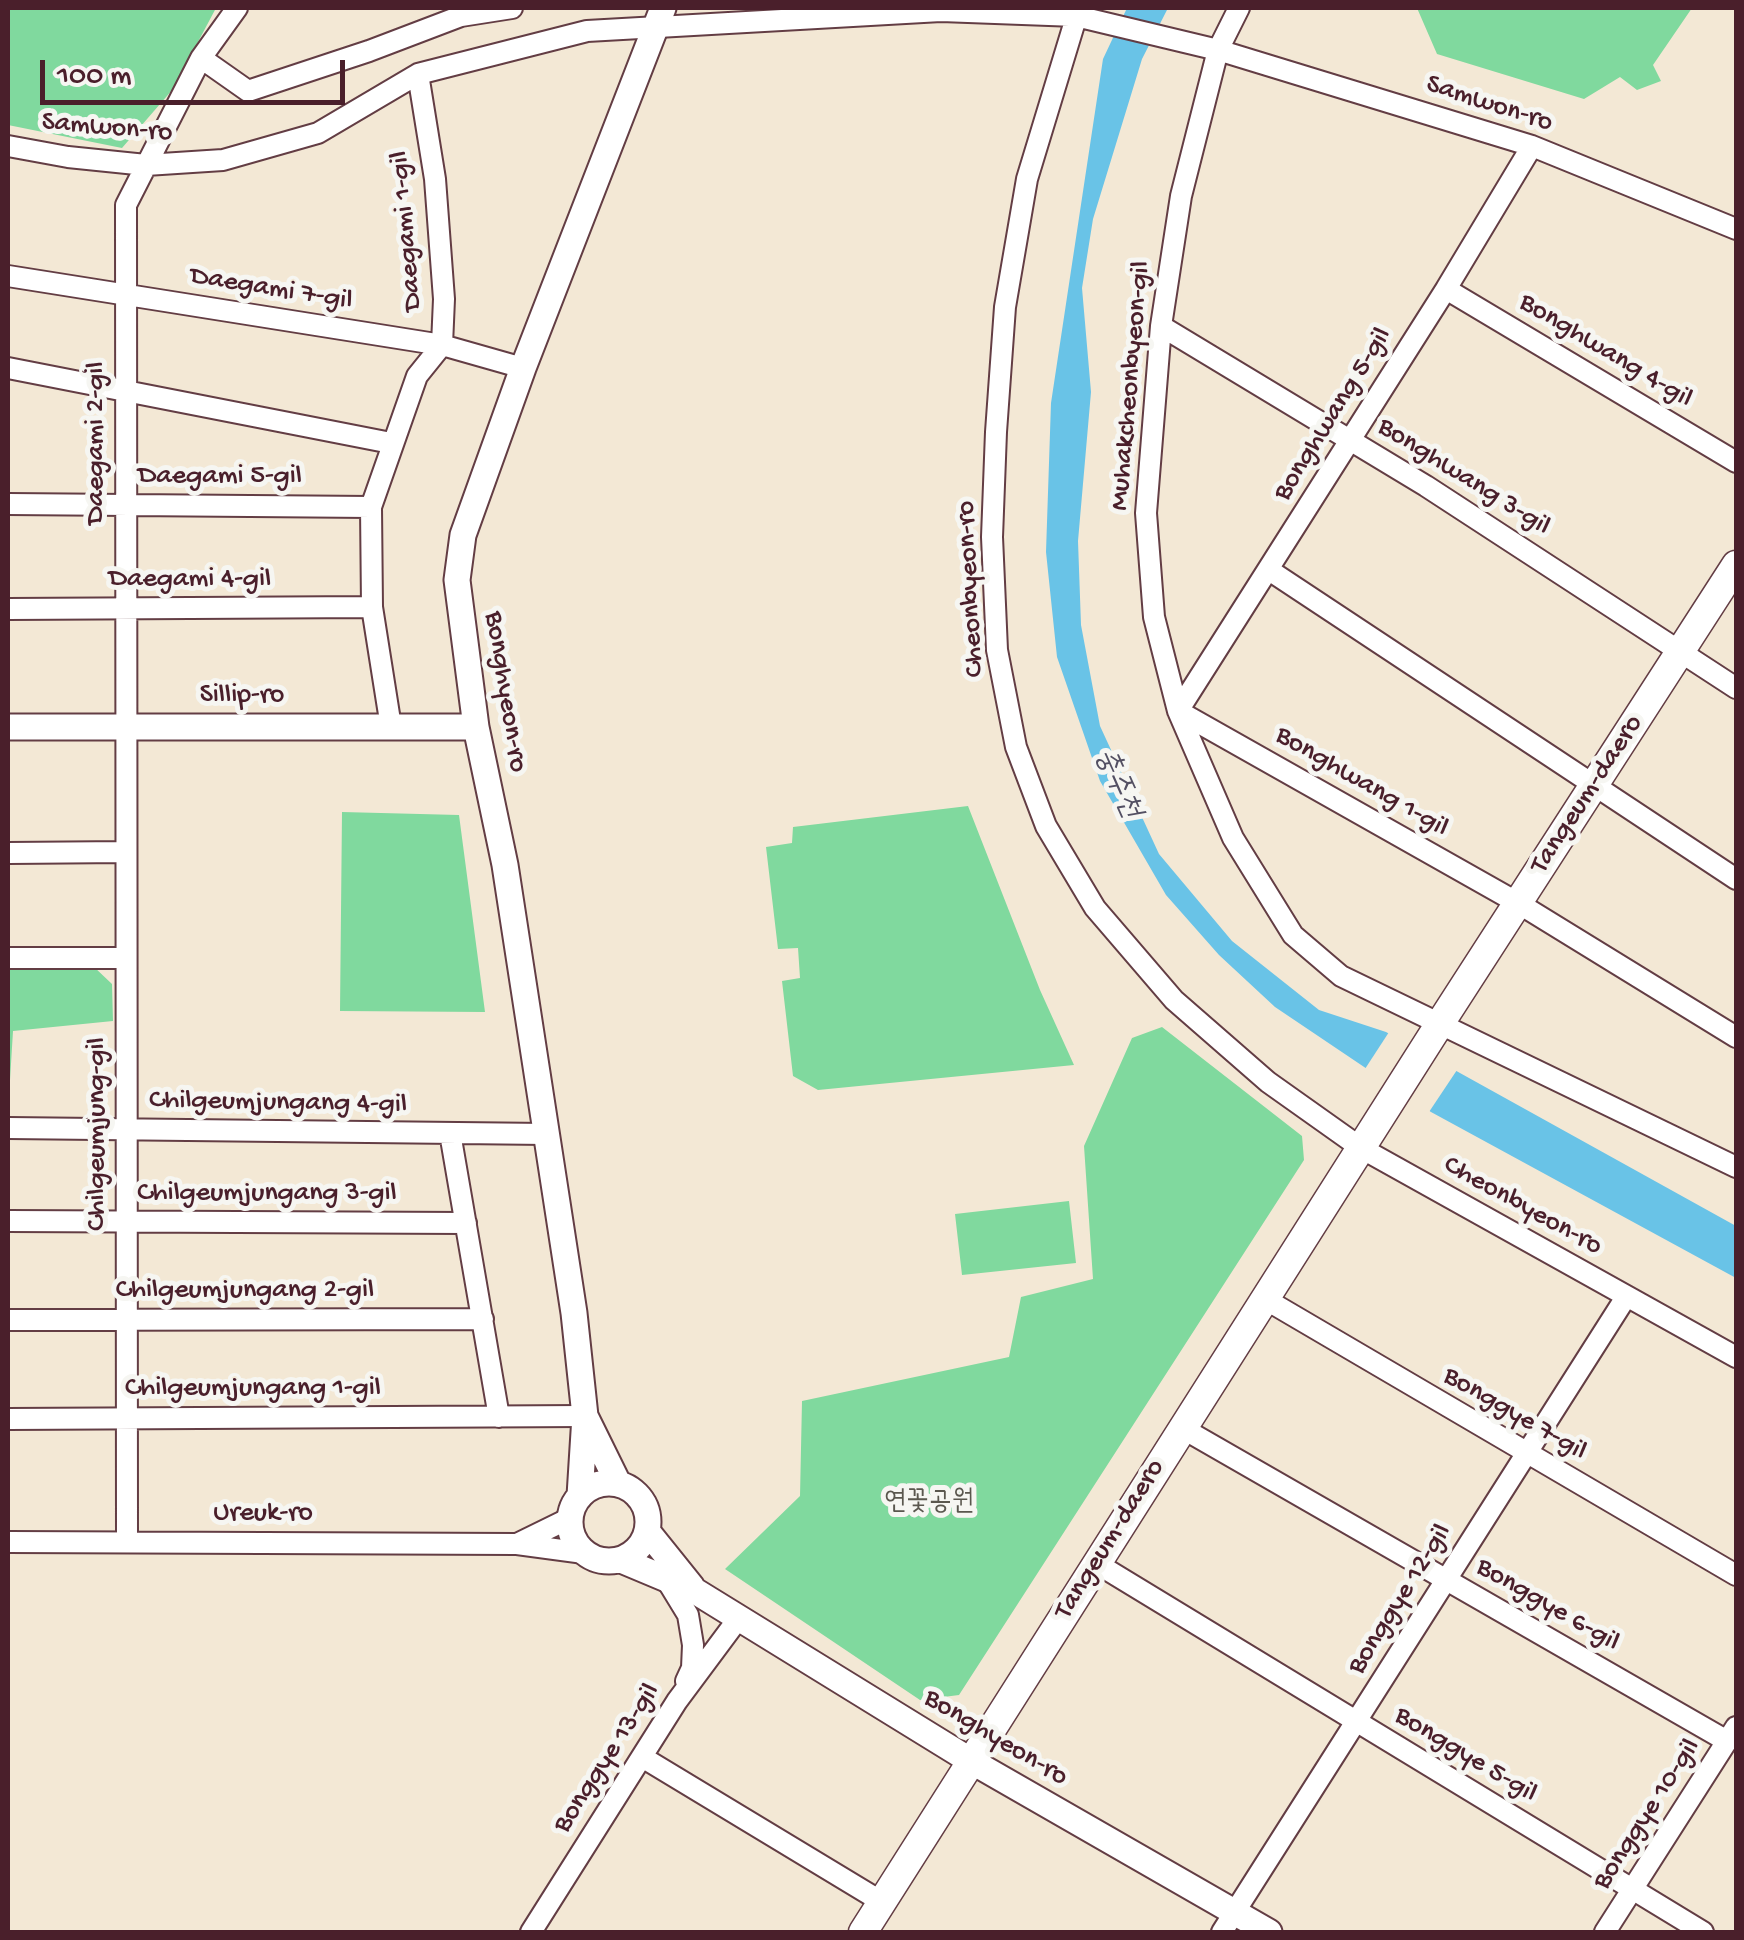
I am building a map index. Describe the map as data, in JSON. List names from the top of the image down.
{
  "streets": {
    "main road": ["Tangeum-daero"],
    "street": [
      "Samwon-ro",
      "Daegami 1-gil",
      "Daegami 7-gil",
      "Bonghwang 4-gil",
      "Muhakcheonbyeon-gil",
      "Bonghwang 5-gil",
      "Daegami 2-gil",
      "Daegami 5-gil",
      "Bonghwang 3-gil",
      "Daegami 4-gil",
      "Cheonbyeon-ro",
      "Bonghyeon-ro",
      "Sillip-ro",
      "Bonghwang 1-gil",
      "Chilgeumjungang 4-gil",
      "Chilgeumjung-gil",
      "Chilgeumjungang 3-gil",
      "Chilgeumjungang 2-gil",
      "Chilgeumjungang 1-gil",
      "Bonggye 7-gil",
      "Ureuk-ro",
      "Bonggye 12-gil",
      "Bonggye 6-gil",
      "Bonggye 5-gil",
      "Bonggye 13-gil",
      "Bonggye 10-gil"
    ]
  },
  "crossings": [
    ["Samwon-ro", "Daegami 1-gil"],
    ["Samwon-ro", "Muhakcheonbyeon-gil"],
    ["Samwon-ro", "Bonghwang 5-gil"],
    ["Samwon-ro", "Daegami 2-gil"],
    ["Samwon-ro", "Cheonbyeon-ro"],
    ["Samwon-ro", "Bonghyeon-ro"],
    ["Daegami 1-gil", "Daegami 7-gil"],
    ["Daegami 1-gil", "Daegami 5-gil"],
    ["Daegami 1-gil", "Daegami 4-gil"],
    ["Daegami 1-gil", "Sillip-ro"],
    ["Daegami 7-gil", "Daegami 2-gil"],
    ["Daegami 7-gil", "Bonghyeon-ro"],
    ["Bonghwang 4-gil", "Bonghwang 5-gil"],
    ["Muhakcheonbyeon-gil", "Bonghwang 5-gil"],
    ["Muhakcheonbyeon-gil", "Bonghwang 3-gil"],
    ["Muhakcheonbyeon-gil", "Bonghwang 1-gil"],
    ["Muhakcheonbyeon-gil", "Tangeum-daero"],
    ["Bonghwang 5-gil", "Bonghwang 3-gil"],
    ["Bonghwang 5-gil", "Bonghwang 1-gil"],
    ["Daegami 2-gil", "Daegami 5-gil"],
    ["Daegami 2-gil", "Daegami 4-gil"],
    ["Daegami 2-gil", "Sillip-ro"],
    ["Daegami 2-gil", "Chilgeumjung-gil"],
    ["Bonghwang 3-gil", "Tangeum-daero"],
    ["Cheonbyeon-ro", "Tangeum-daero"],
    ["Cheonbyeon-ro", "Bonggye 12-gil"],
    ["Bonghyeon-ro", "Sillip-ro"],
    ["Bonghyeon-ro", "Tangeum-daero"],
    ["Bonghyeon-ro", "Chilgeumjungang 4-gil"],
    ["Bonghyeon-ro", "Chilgeumjungang 1-gil"],
    ["Bonghyeon-ro", "Ureuk-ro"],
    ["Bonghyeon-ro", "Bonggye 12-gil"],
    ["Bonghyeon-ro", "Bonggye 13-gil"],
    ["Sillip-ro", "Chilgeumjung-gil"],
    ["Bonghwang 1-gil", "Tangeum-daero"],
    ["Tangeum-daero", "Bonggye 7-gil"],
    ["Tangeum-daero", "Bonggye 6-gil"],
    ["Tangeum-daero", "Bonggye 5-gil"],
    ["Chilgeumjungang 4-gil", "Chilgeumjung-gil"],
    ["Chilgeumjung-gil", "Chilgeumjungang 3-gil"],
    ["Chilgeumjung-gil", "Chilgeumjungang 2-gil"],
    ["Chilgeumjung-gil", "Chilgeumjungang 1-gil"],
    ["Chilgeumjung-gil", "Ureuk-ro"],
    ["Bonggye 7-gil", "Bonggye 12-gil"],
    ["Bonggye 12-gil", "Bonggye 6-gil"],
    ["Bonggye 12-gil", "Bonggye 5-gil"],
    ["Bonggye 6-gil", "Bonggye 10-gil"],
    ["Bonggye 5-gil", "Bonggye 10-gil"]
  ],
  "water": ["충주천"],
  "parks": ["연꽃공원"],
  "scale_bar": "100 m"
}
